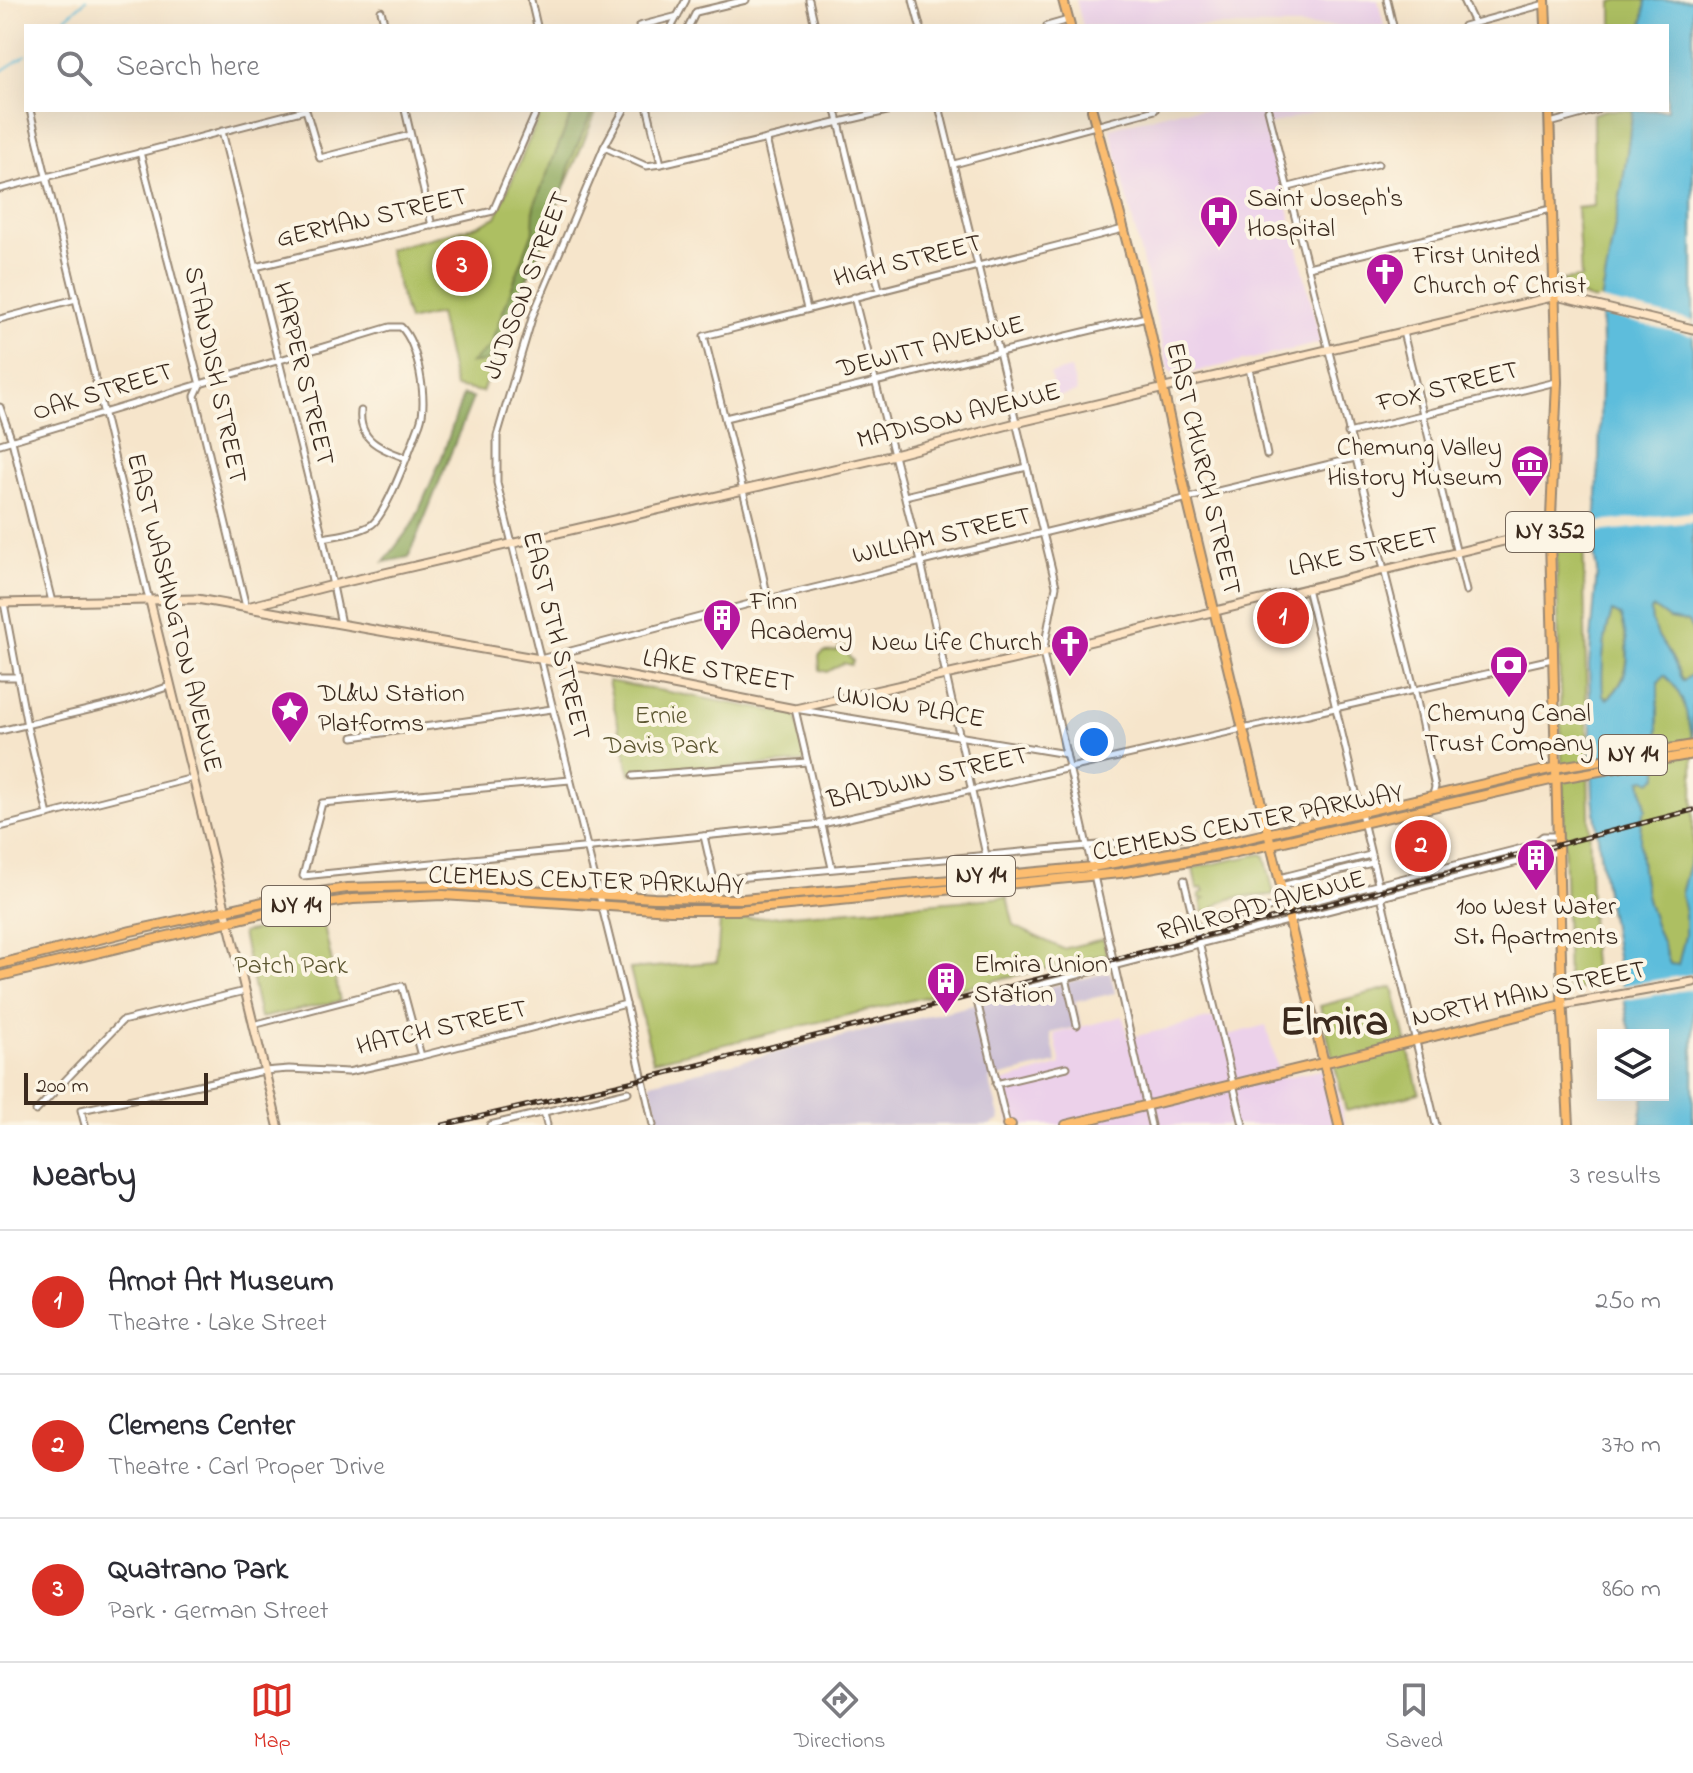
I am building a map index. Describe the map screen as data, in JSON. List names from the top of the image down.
{
  "streets": {
    "main road": [
      "EAST CHURCH STREET",
      "NY 352",
      "NY 14",
      "CLEMENS CENTER PARKWAY",
      "NORTH MAIN STREET"
    ],
    "street": [
      "GERMAN STREET",
      "HIGH STREET",
      "JUDSON STREET",
      "DEWITT AVENUE",
      "HARPER STREET",
      "STANDISH STREET",
      "FOX STREET",
      "OAK STREET",
      "MADISON AVENUE",
      "WILLIAM STREET",
      "LAKE STREET",
      "EAST WASHINGTON AVENUE",
      "EAST 5TH STREET",
      "UNION PLACE",
      "BALDWIN STREET",
      "RAILROAD AVENUE",
      "HATCH STREET"
    ]
  },
  "crossings": [
    ["GERMAN STREET", "HARPER STREET"],
    ["HIGH STREET", "DEWITT AVENUE"],
    ["HIGH STREET", "EAST CHURCH STREET"],
    ["JUDSON STREET", "EAST 5TH STREET"],
    ["DEWITT AVENUE", "EAST CHURCH STREET"],
    ["HARPER STREET", "OAK STREET"],
    ["HARPER STREET", "MADISON AVENUE"],
    ["HARPER STREET", "LAKE STREET"],
    ["STANDISH STREET", "OAK STREET"],
    ["STANDISH STREET", "MADISON AVENUE"],
    ["STANDISH STREET", "LAKE STREET"],
    ["FOX STREET", "NY 352"],
    ["OAK STREET", "EAST WASHINGTON AVENUE"],
    ["MADISON AVENUE", "EAST CHURCH STREET"],
    ["MADISON AVENUE", "NY 352"],
    ["MADISON AVENUE", "LAKE STREET"],
    ["MADISON AVENUE", "EAST 5TH STREET"],
    ["EAST CHURCH STREET", "WILLIAM STREET"],
    ["EAST CHURCH STREET", "LAKE STREET"],
    ["EAST CHURCH STREET", "BALDWIN STREET"],
    ["EAST CHURCH STREET", "CLEMENS CENTER PARKWAY"],
    ["EAST CHURCH STREET", "RAILROAD AVENUE"],
    ["EAST CHURCH STREET", "NORTH MAIN STREET"],
    ["NY 352", "LAKE STREET"],
    ["NY 352", "BALDWIN STREET"],
    ["NY 352", "CLEMENS CENTER PARKWAY"],
    ["NY 352", "RAILROAD AVENUE"],
    ["NY 352", "NORTH MAIN STREET"],
    ["WILLIAM STREET", "LAKE STREET"],
    ["WILLIAM STREET", "EAST 5TH STREET"],
    ["LAKE STREET", "EAST WASHINGTON AVENUE"],
    ["LAKE STREET", "EAST 5TH STREET"],
    ["LAKE STREET", "UNION PLACE"],
    ["EAST WASHINGTON AVENUE", "CLEMENS CENTER PARKWAY"],
    ["EAST WASHINGTON AVENUE", "HATCH STREET"],
    ["EAST 5TH STREET", "BALDWIN STREET"],
    ["EAST 5TH STREET", "CLEMENS CENTER PARKWAY"],
    ["EAST 5TH STREET", "HATCH STREET"]
  ],
  "districts": ["Elmira"],
  "parks": ["Ernie Davis Park", "Patch Park"],
  "places": {
    "hospital": ["Saint Joseph's Hospital"],
    "church": ["First United Church of Christ", "New Life Church"],
    "museum": ["Chemung Valley History Museum"],
    "building": ["Finn Academy", "100 West Water St. Apartments", "Elmira Union Station"],
    "bank": ["Chemung Canal Trust Company"],
    "place": ["DL&W Station Platforms"]
  },
  "scale_bar": "200 m",
  "page": {
    "search": "Search here",
    "pins": ["3", "1", "2"],
    "scale": "200 m",
    "heading": ["Nearby", "3 results"],
    "list": [
      {
        "mark": "1",
        "name": "Arnot Art Museum",
        "note": "Theatre · Lake Street",
        "value": "250 m"
      },
      {
        "mark": "2",
        "name": "Clemens Center",
        "note": "Theatre · Carl Proper Drive",
        "value": "370 m"
      },
      {
        "mark": "3",
        "name": "Quatrano Park",
        "note": "Park · German Street",
        "value": "860 m"
      }
    ],
    "nav": ["Map", "Directions", "Saved"]
  }
}
